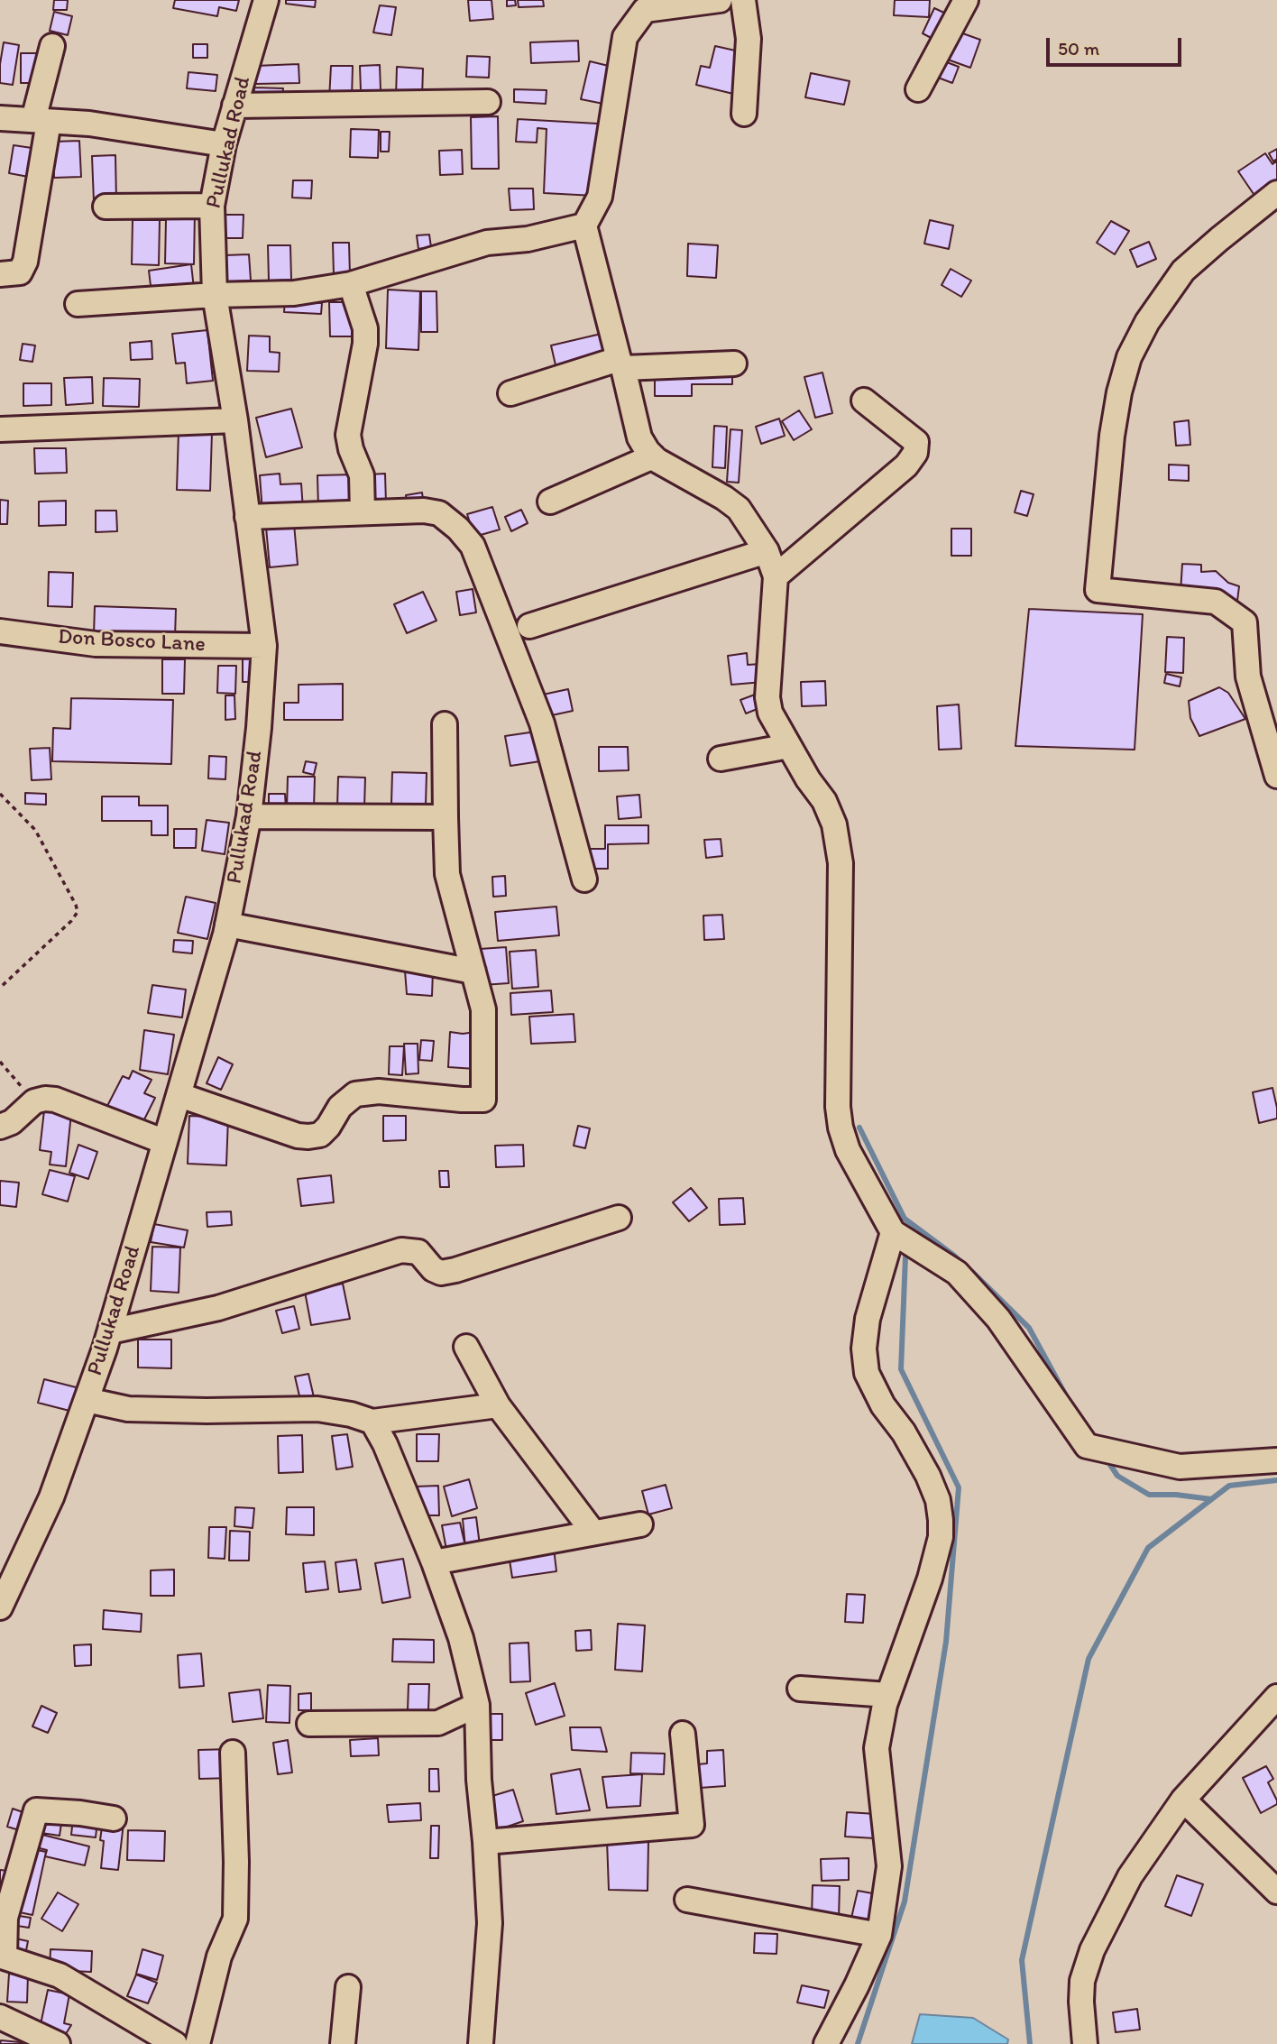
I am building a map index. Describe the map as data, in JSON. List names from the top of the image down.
{
  "streets": {
    "street": ["Pullukad Road", "Don Bosco Lane"]
  },
  "crossings": [
    ["Pullukad Road", "Don Bosco Lane"]
  ],
  "scale_bar": "50 m"
}
